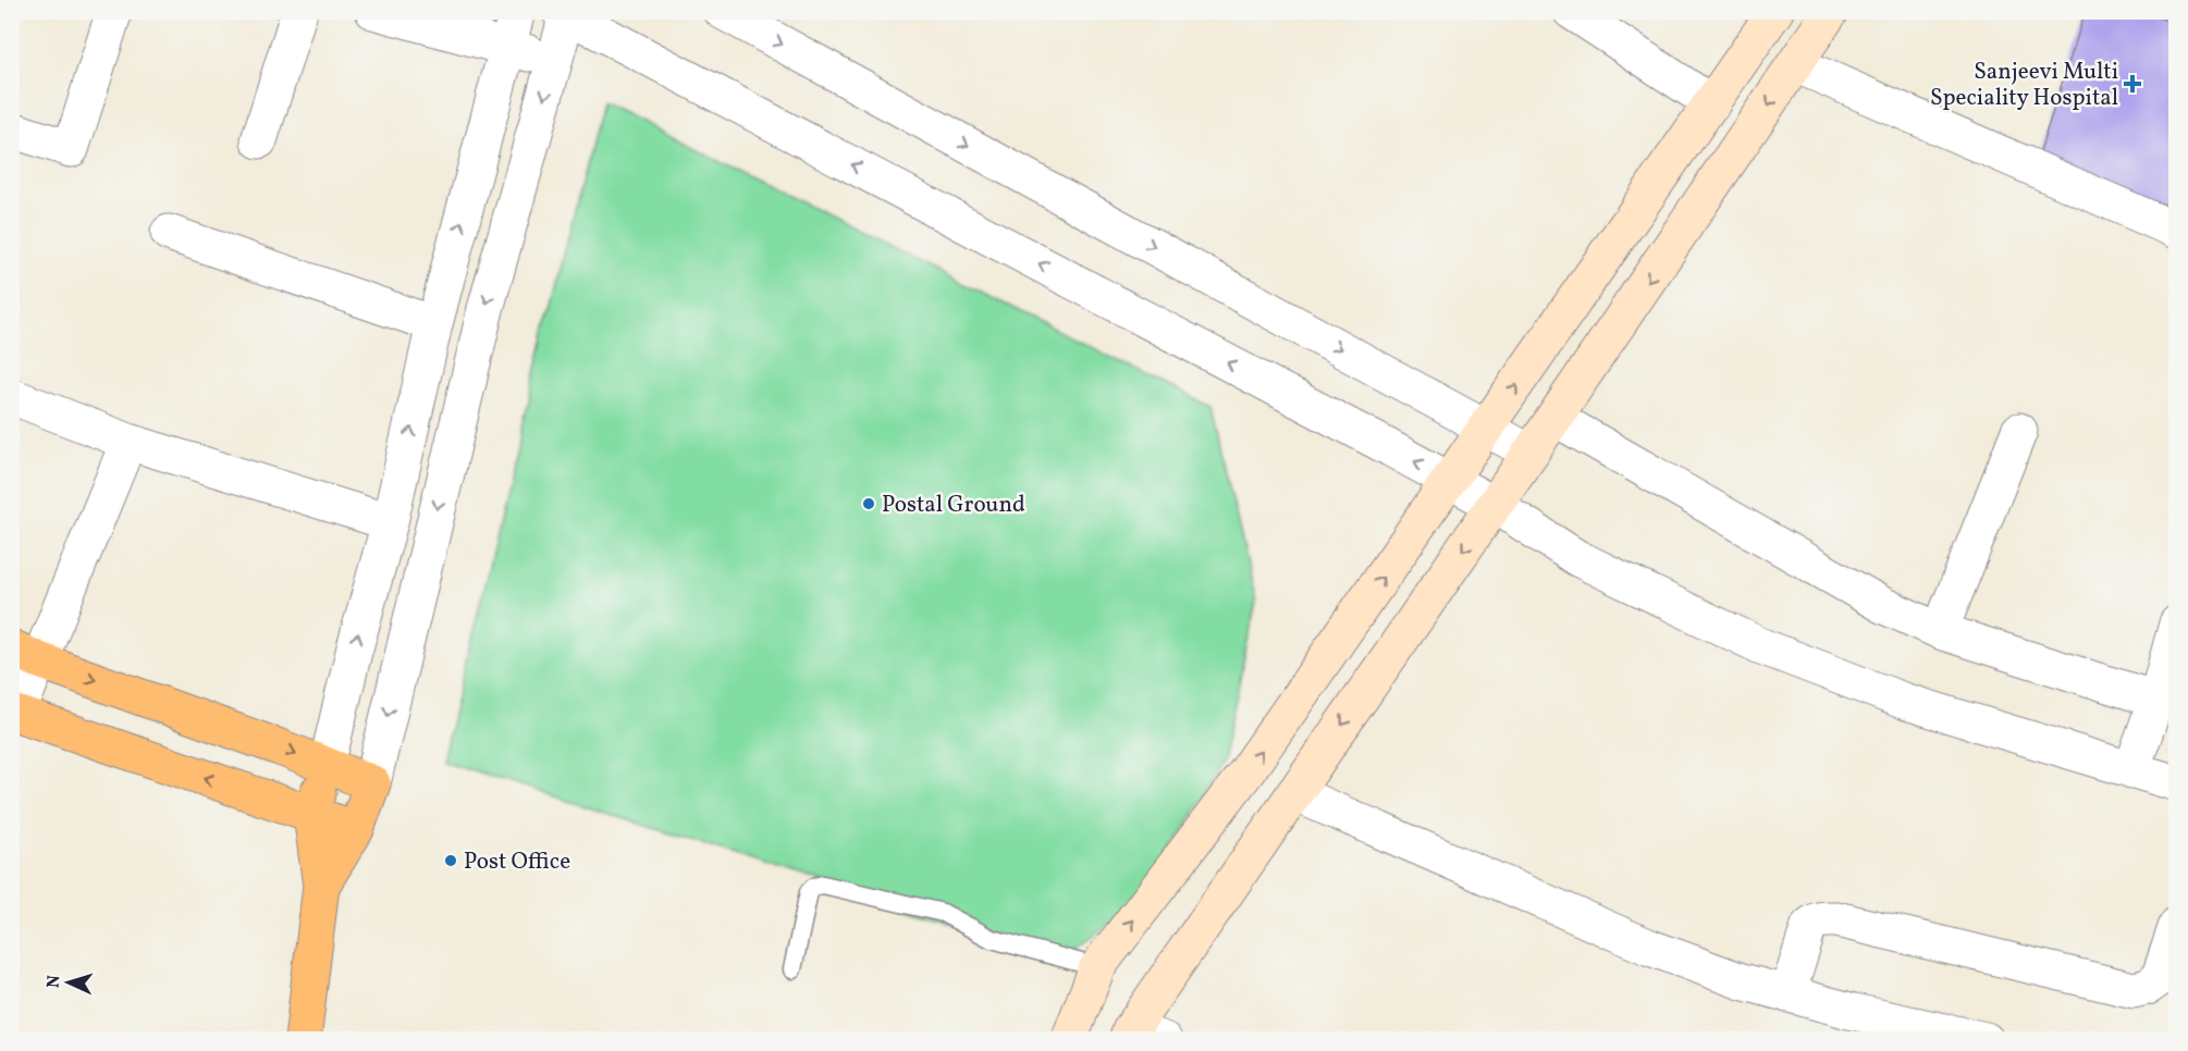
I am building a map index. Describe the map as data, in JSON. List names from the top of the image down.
{
  "places": {
    "health": ["Sanjeevi Multi Speciality Hospital"],
    "other": ["Postal Ground", "Post Office"]
  },
  "north": "left"
}
